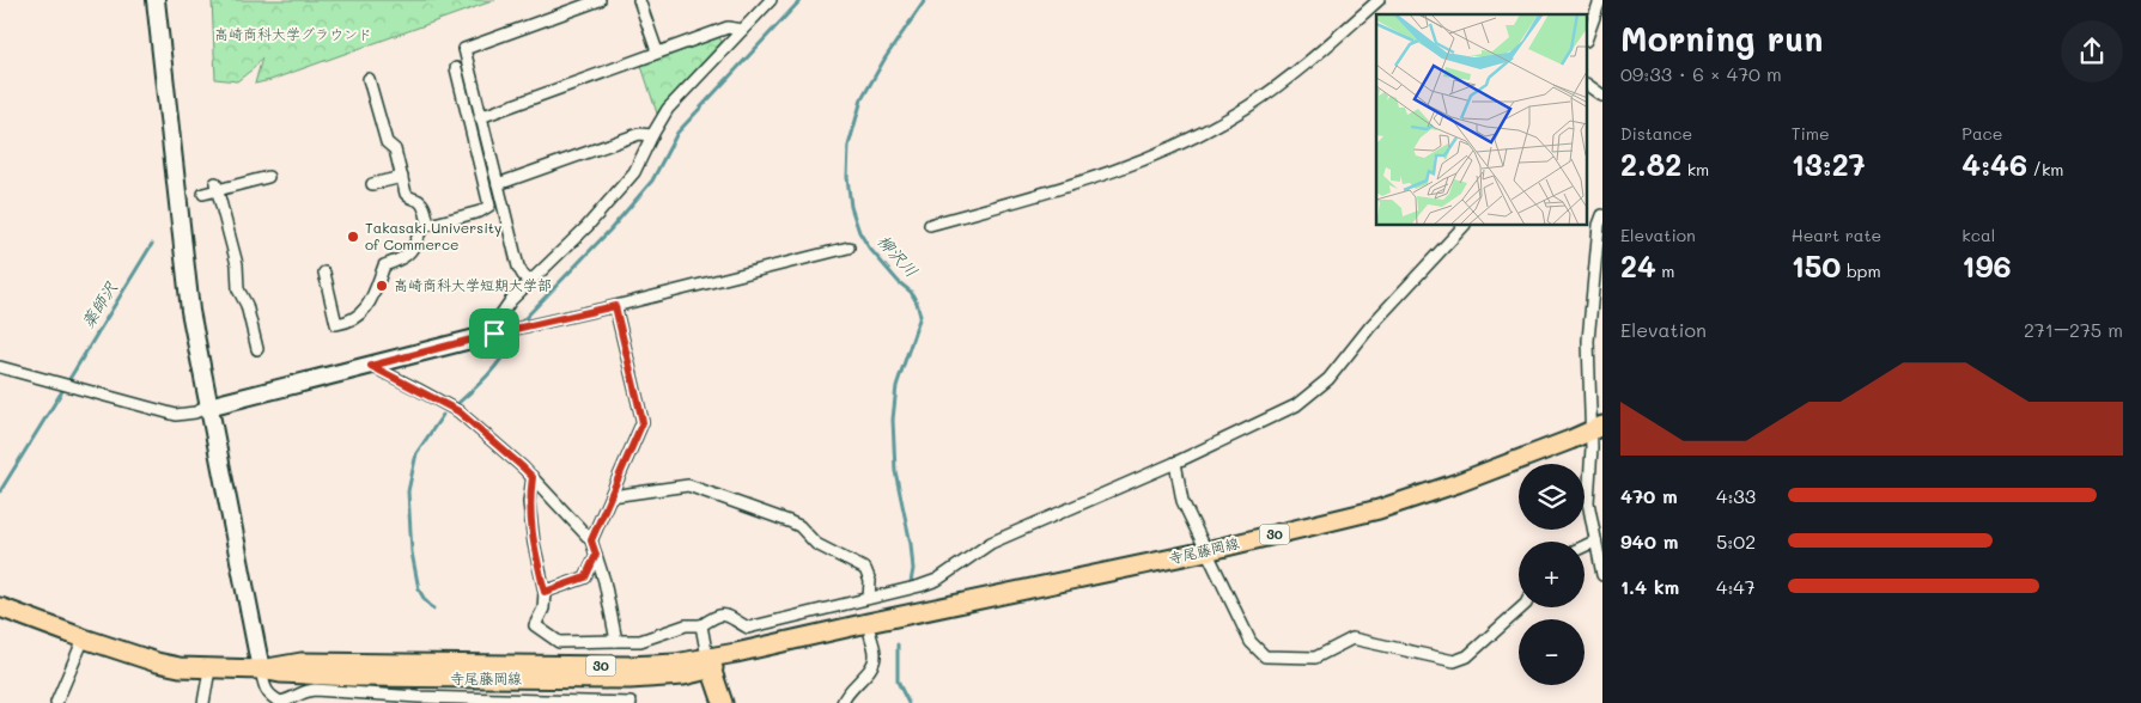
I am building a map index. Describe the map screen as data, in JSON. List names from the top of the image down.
{
  "streets": {
    "main road": ["30", "寺尾藤岡線"]
  },
  "water": ["柳沢川", "薬師沢"],
  "parks": ["高崎商科大学グラウンド"],
  "places": ["Takasaki University of Commerce", "高崎商科大学短期大学部"],
  "page": {
    "heading": ["Morning run", "09:33 · 6 × 470 m"],
    "stats": [
      ["Distance", "2.82 km"],
      ["Time", "13:27"],
      ["Pace", "4:46 /km"],
      ["Elevation", "24 m"],
      ["Heart rate", "150 bpm"],
      ["kcal", "196"]
    ],
    "chart": ["Elevation", "271–275 m"],
    "map_buttons": ["+", "−"],
    "list": [
      {
        "name": "470 m",
        "note": "4:33"
      },
      {
        "name": "940 m",
        "note": "5:02"
      },
      {
        "name": "1.4 km",
        "note": "4:47"
      }
    ]
  }
}
